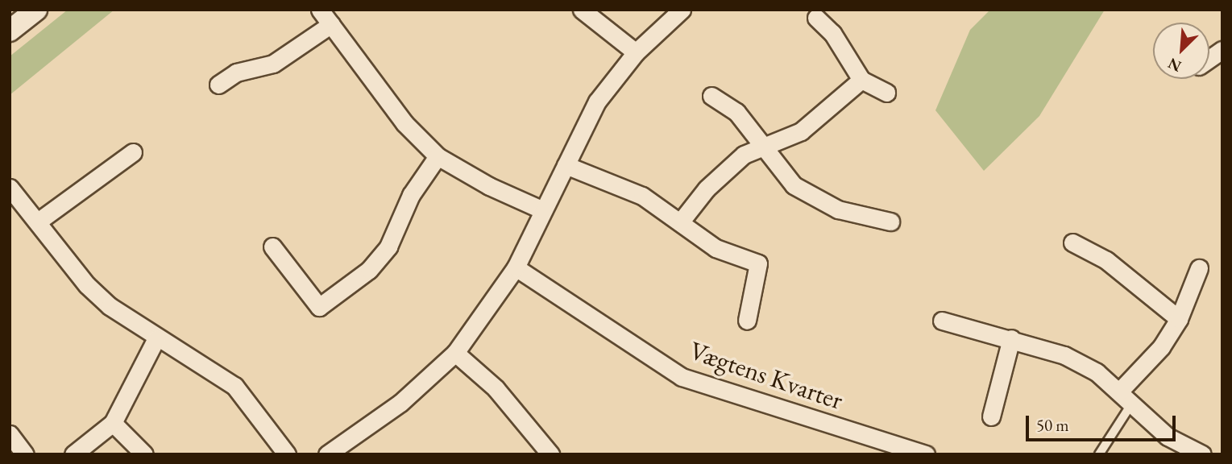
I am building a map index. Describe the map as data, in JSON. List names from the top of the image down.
{
  "streets": {
    "street": ["Vægtens Kvarter"]
  },
  "scale_bar": "50 m",
  "north": "bottom left"
}
